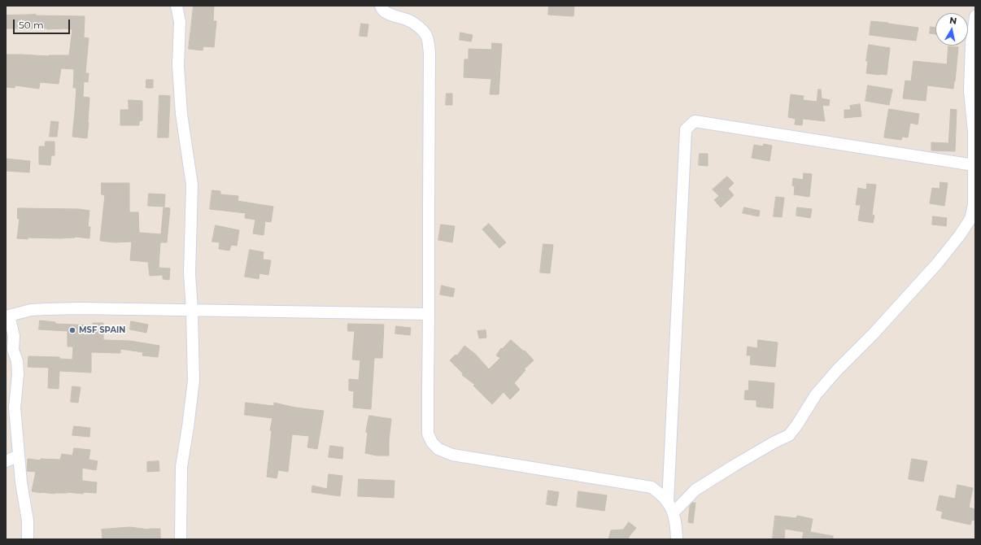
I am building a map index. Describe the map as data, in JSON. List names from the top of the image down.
{
  "places": ["MSF SPAIN"],
  "scale_bar": "50 m",
  "north": "top"
}
